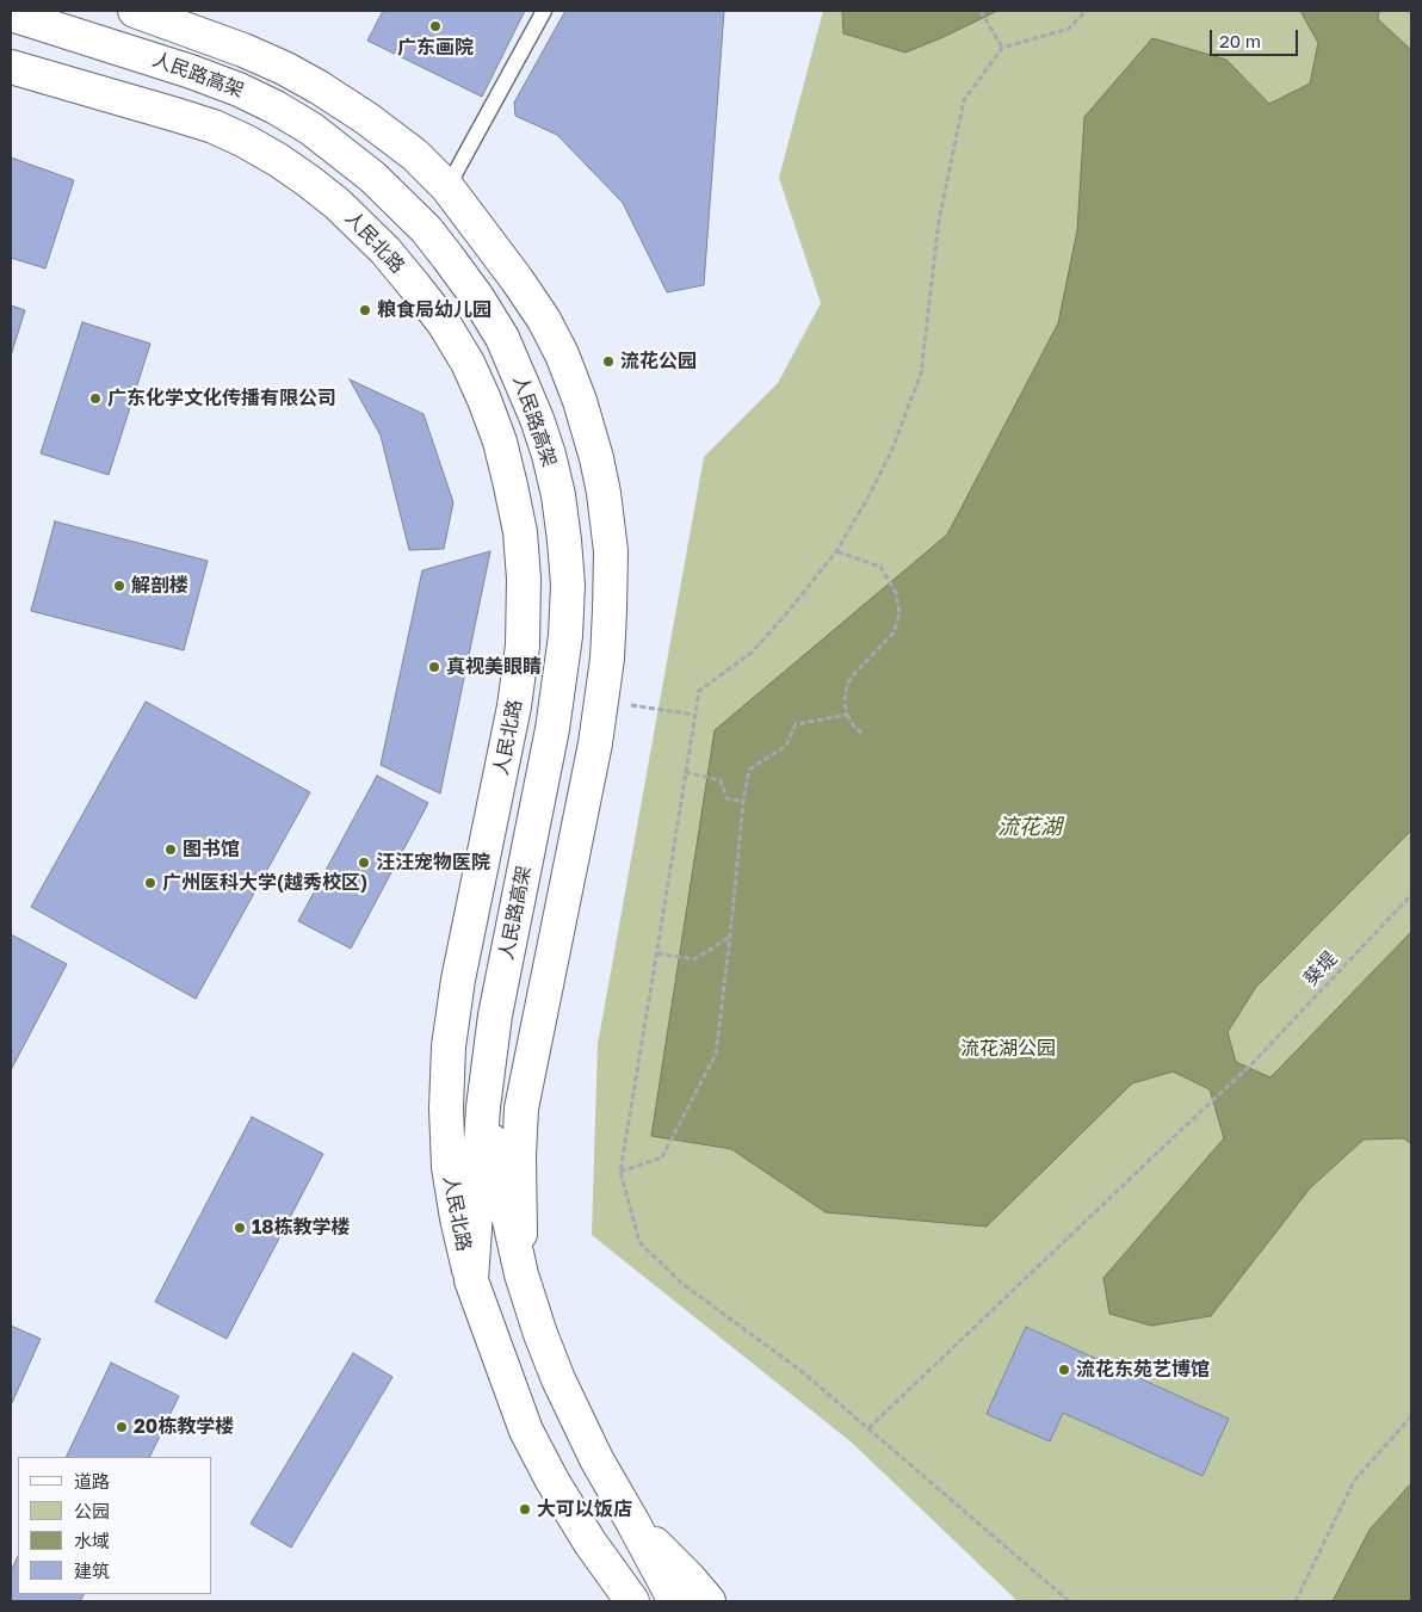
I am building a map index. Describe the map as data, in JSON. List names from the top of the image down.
{
  "streets": {
    "main road": ["人民路高架", "人民北路"],
    "path": ["葵堤"]
  },
  "crossings": [
    ["人民路高架", "人民北路"]
  ],
  "water": ["流花湖"],
  "parks": ["流花湖公园"],
  "places": [
    "广东画院",
    "粮食局幼儿园",
    "流花公园",
    "广东化学文化传播有限公司",
    "解剖楼",
    "真视美眼睛",
    "图书馆",
    "汪汪宠物医院",
    "广州医科大学(越秀校区)",
    "18栋教学楼",
    "流花东苑艺博馆",
    "20栋教学楼",
    "大可以饭店"
  ],
  "legend": [
    "道路",
    "公园",
    "水域",
    "建筑"
  ],
  "scale_bar": "20 m"
}
